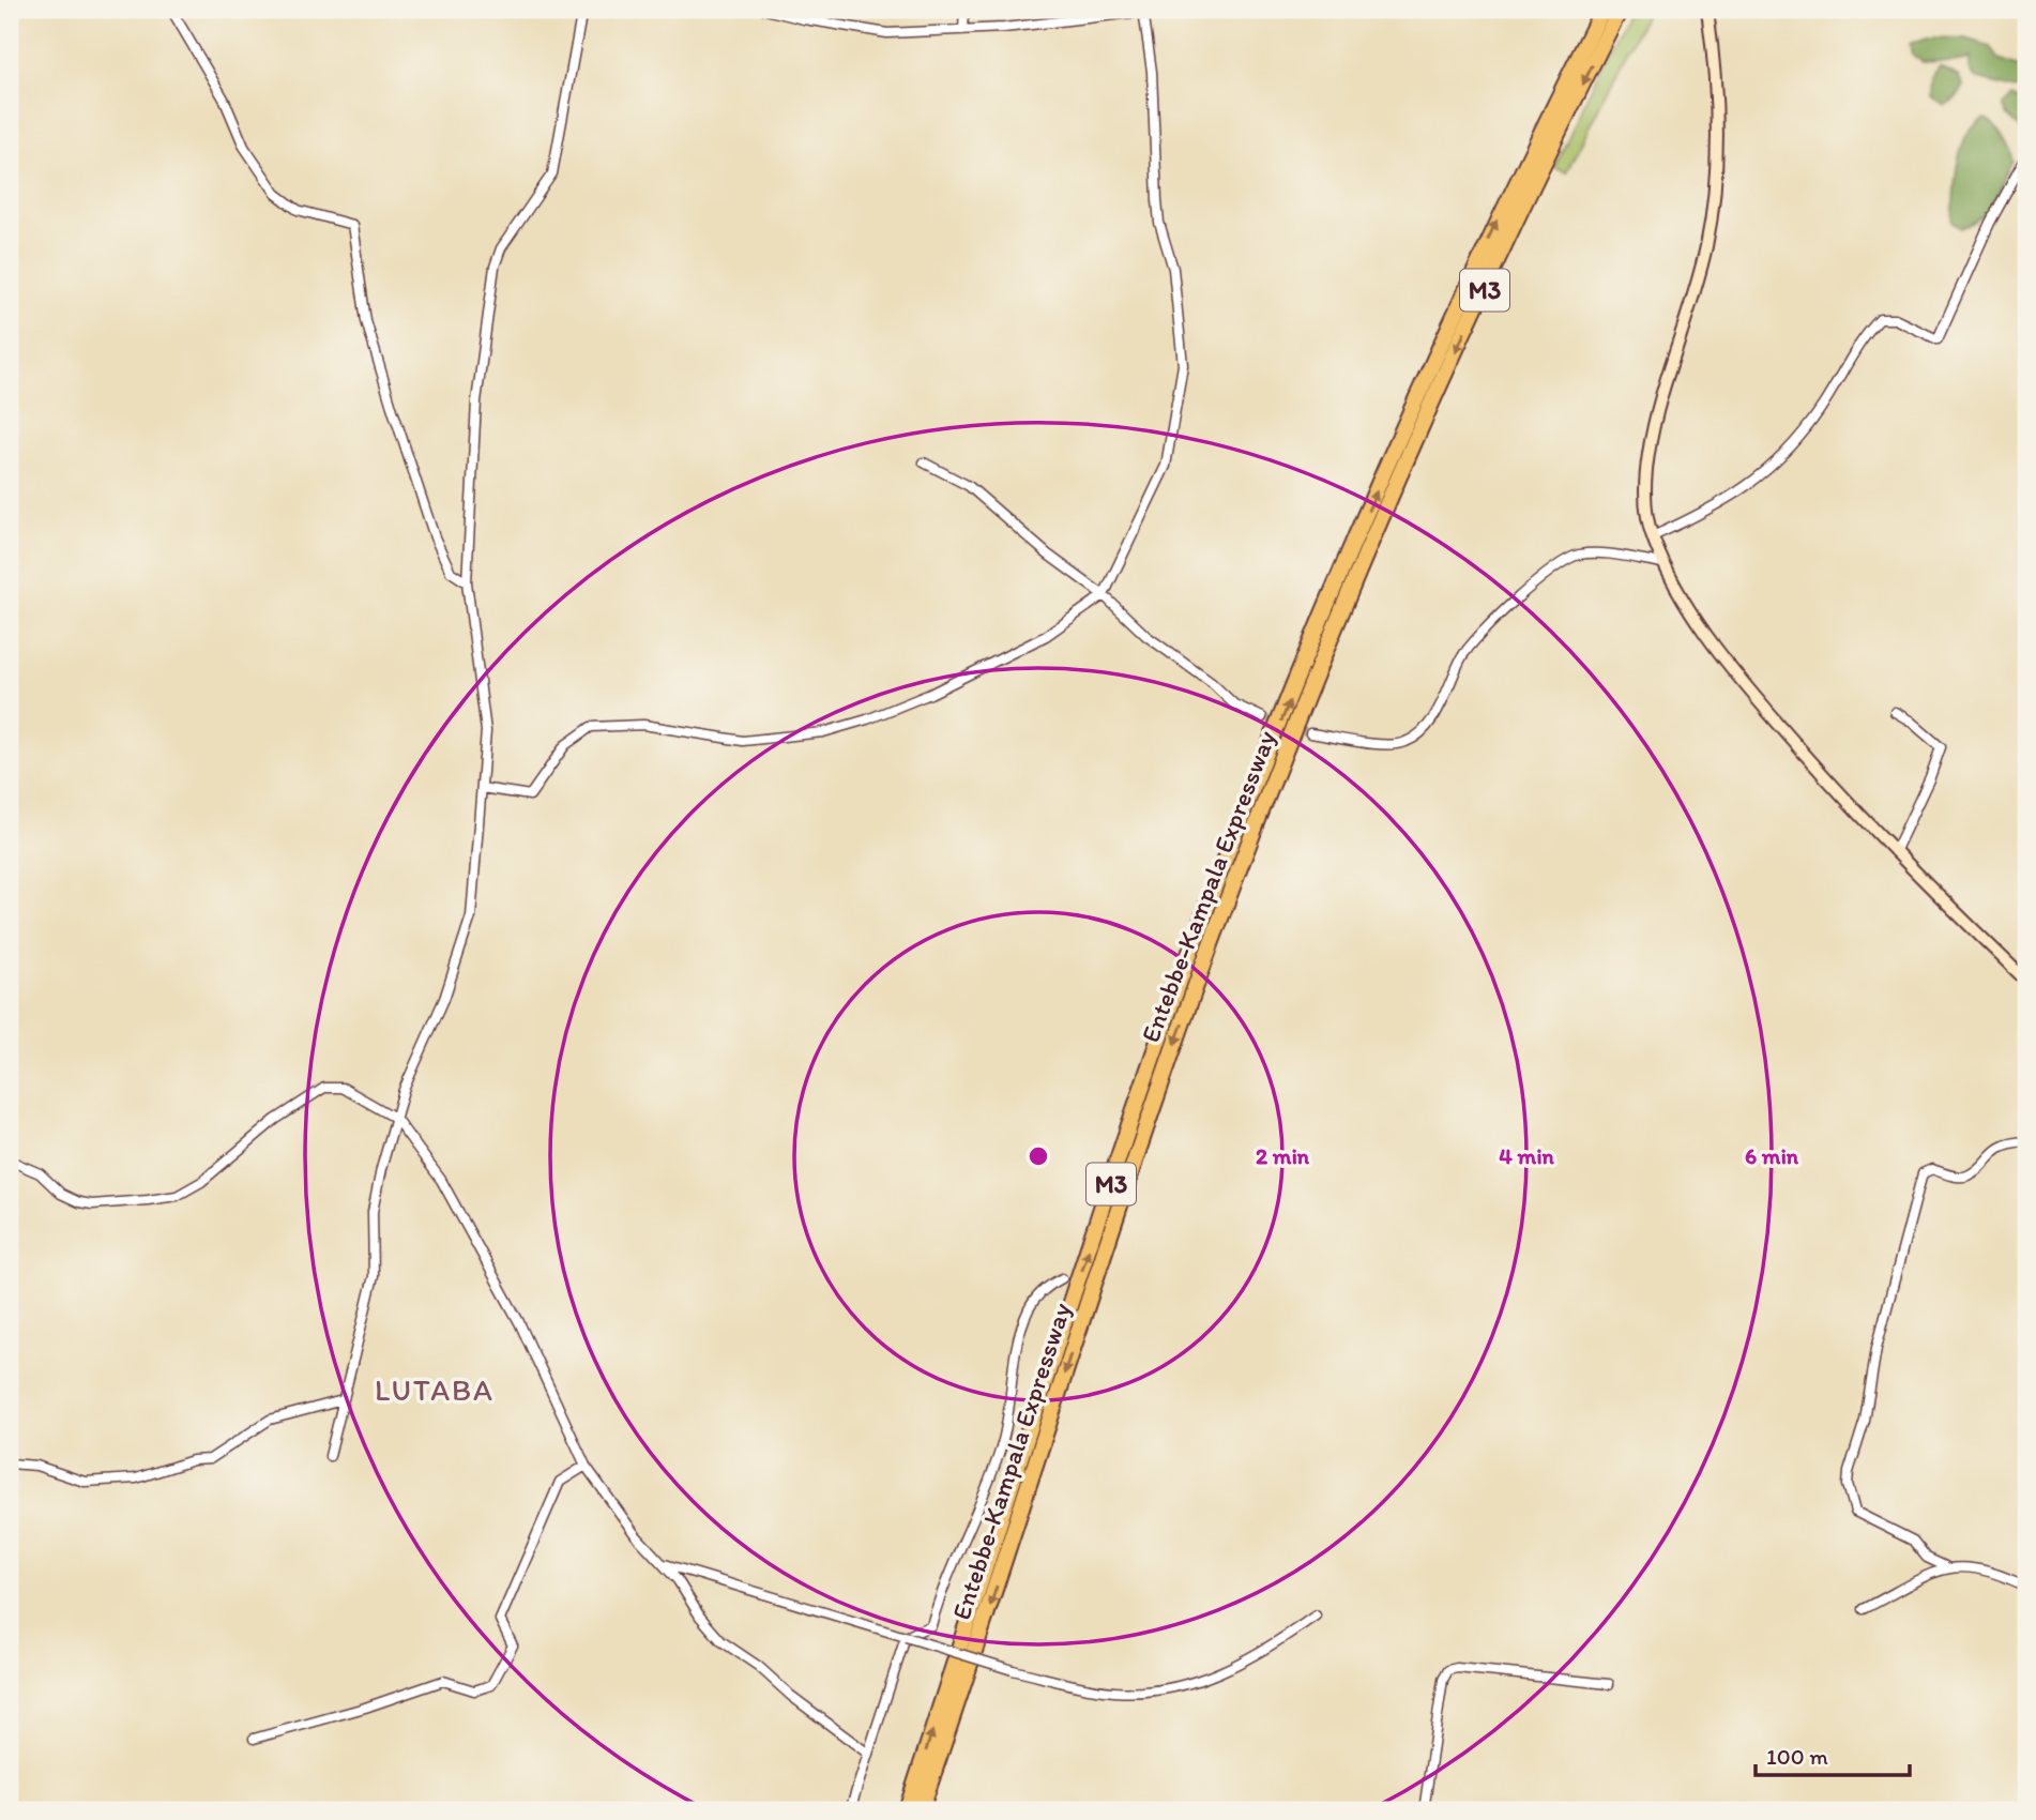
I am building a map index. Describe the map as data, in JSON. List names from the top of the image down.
{
  "streets": {
    "highway": ["M3", "Entebbe-Kampala Expressway"]
  },
  "districts": ["LUTABA"],
  "scale_bar": "100 m",
  "rings": ["2 min", "4 min", "6 min"]
}
